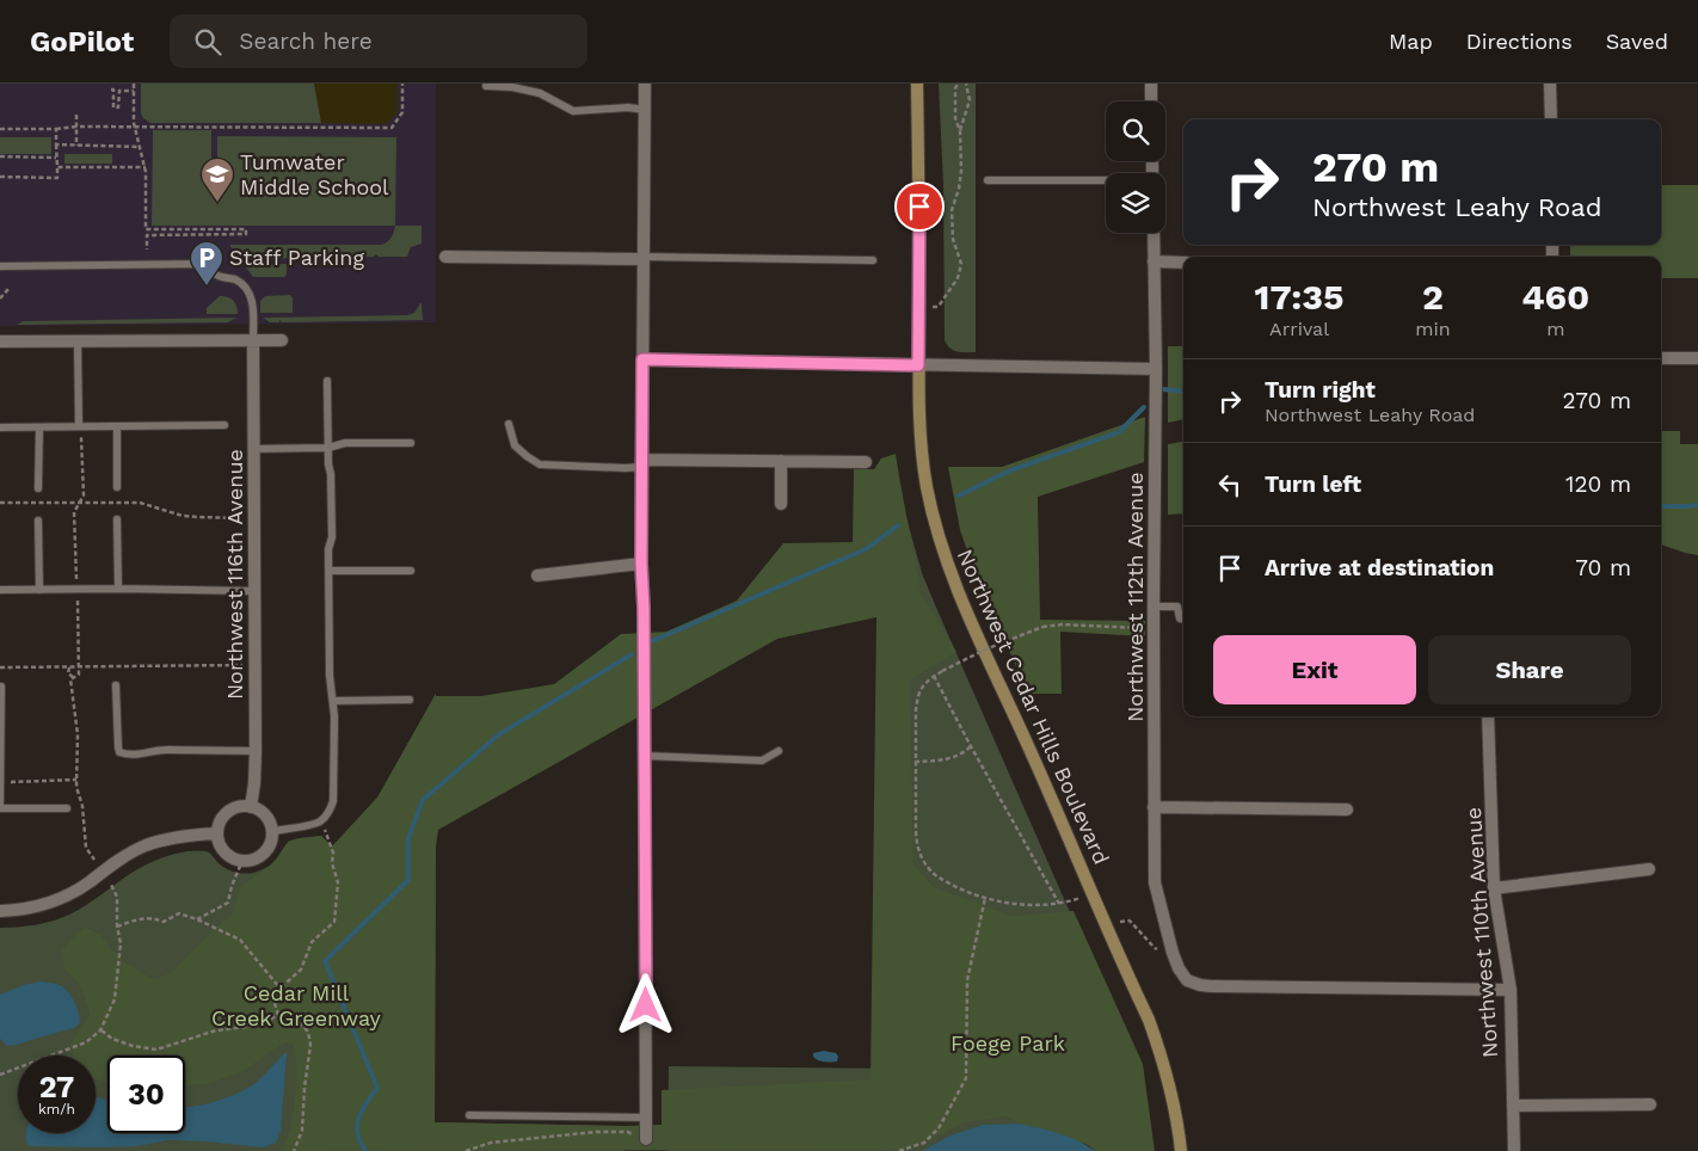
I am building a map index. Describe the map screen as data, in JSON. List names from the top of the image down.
{
  "streets": {
    "main road": ["Northwest Cedar Hills Boulevard"],
    "street": ["Northwest 116th Avenue", "Northwest 112th Avenue", "Northwest 110th Avenue"]
  },
  "crossings": [
    ["Northwest 112th Avenue", "Northwest 110th Avenue"]
  ],
  "parks": ["Cedar Mill Creek Greenway", "Foege Park"],
  "places": {
    "school or university": ["Tumwater Middle School"],
    "parking": ["Staff Parking"]
  },
  "page": {
    "header": "GoPilot",
    "search": "Search here",
    "nav": ["Map", "Directions", "Saved"],
    "turn": ["270 m", "Northwest Leahy Road"],
    "eta": [
      "17:35",
      "Arrival",
      "2",
      "min",
      "460",
      "m"
    ],
    "list": [
      {
        "name": "Turn right",
        "note": "Northwest Leahy Road",
        "value": "270 m"
      },
      {
        "name": "Turn left",
        "value": "120 m"
      },
      {
        "name": "Arrive at destination",
        "value": "70 m"
      }
    ],
    "buttons": ["Exit", "Share"],
    "speed": "27 km/h",
    "limit": "30"
  }
}
